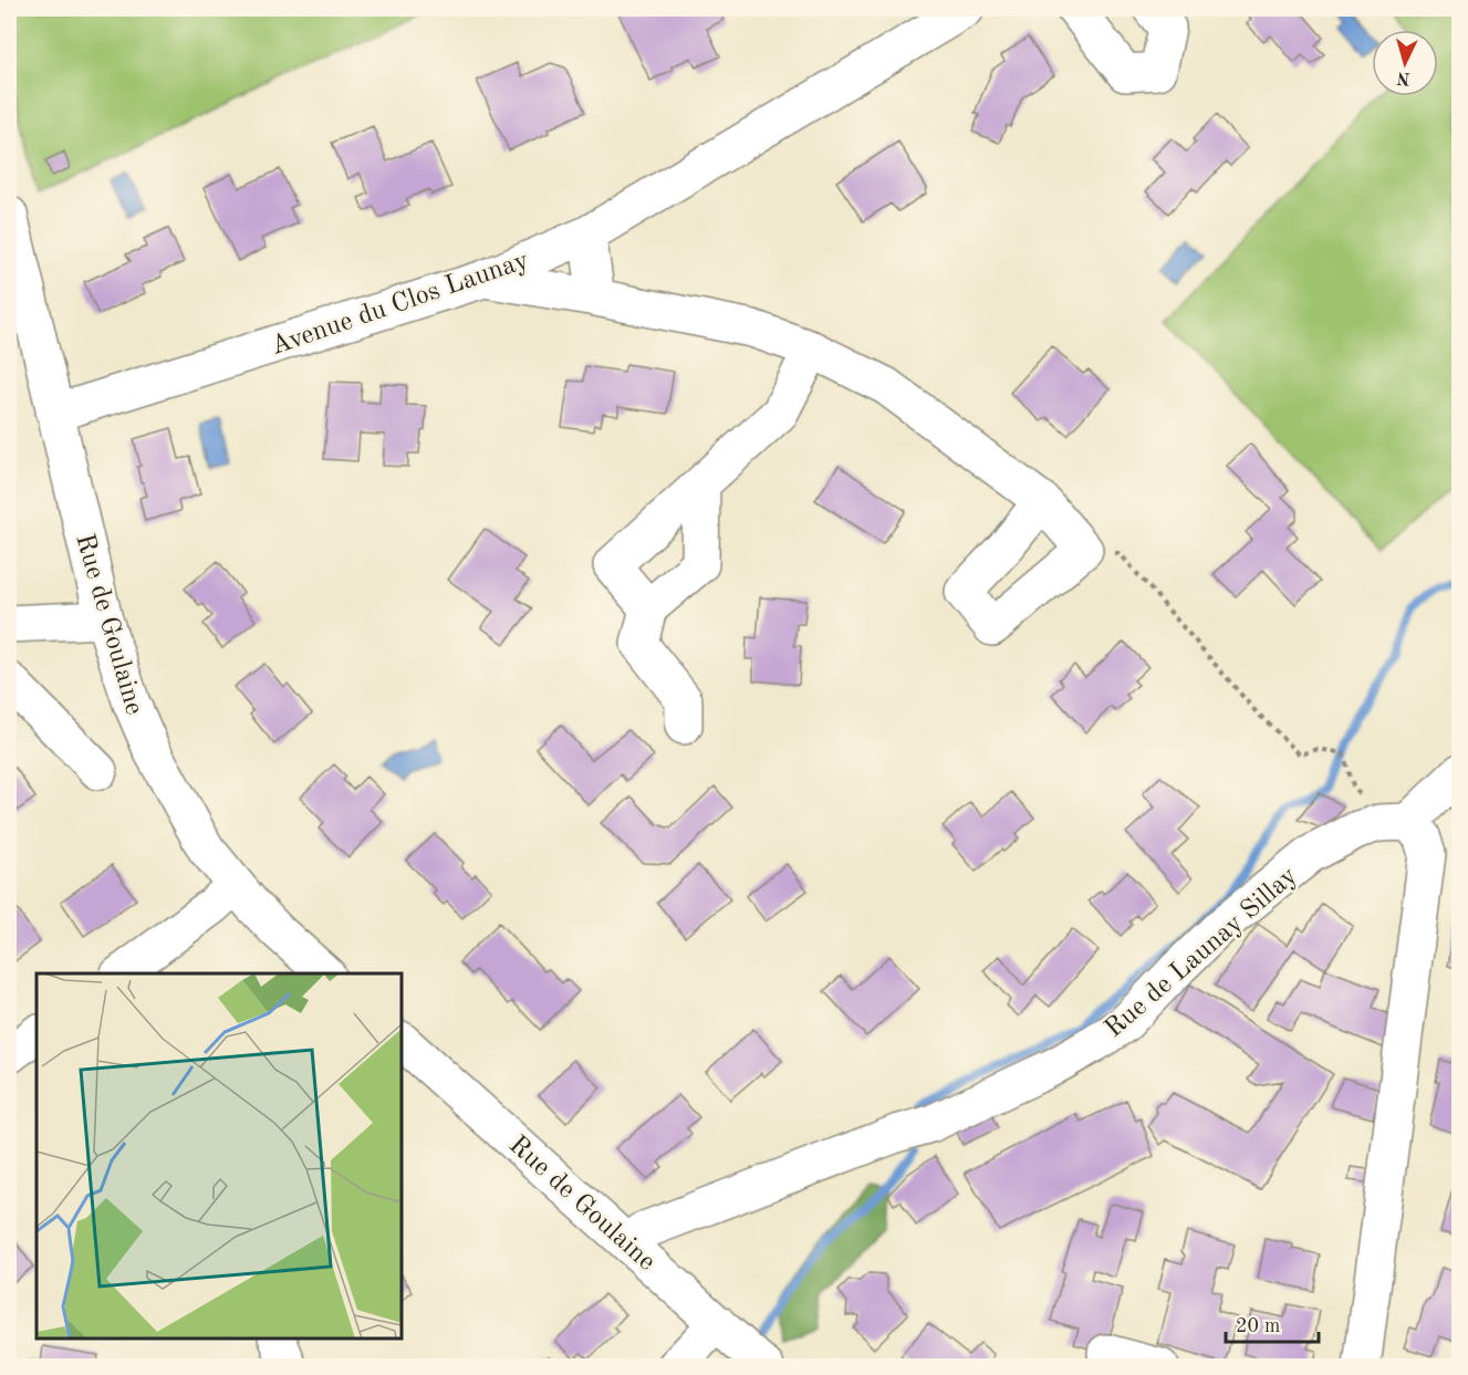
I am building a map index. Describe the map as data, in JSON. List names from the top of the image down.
{
  "streets": {
    "street": ["Avenue du Clos Launay", "Rue de Goulaine", "Rue de Launay Sillay"]
  },
  "crossings": [
    ["Avenue du Clos Launay", "Rue de Goulaine"],
    ["Rue de Goulaine", "Rue de Launay Sillay"]
  ],
  "scale_bar": "20 m",
  "north": "bottom"
}
